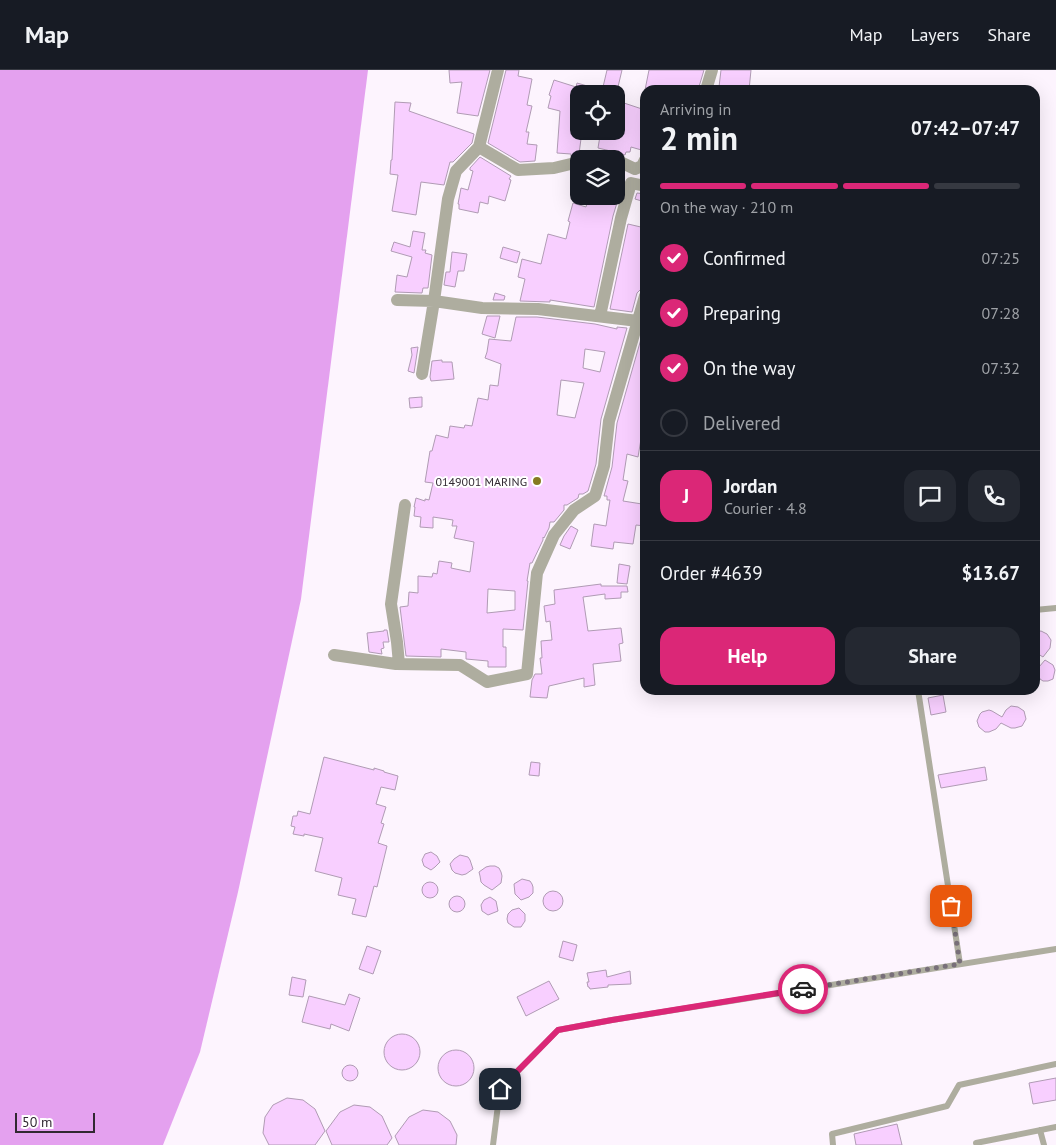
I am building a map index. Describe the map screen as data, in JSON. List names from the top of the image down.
{
  "places": ["0149001 MARING"],
  "scale_bar": "50 m",
  "page": {
    "header": "Map",
    "nav": ["Map", "Layers", "Share"],
    "heading": ["2 min", "Arriving in", "07:42–07:47"],
    "panel": [
      "Jordan",
      "Courier · 4.8",
      "Order #4639",
      "$13.67"
    ],
    "bar": "On the way · 210 m",
    "list": [
      ["Confirmed", "07:25"],
      ["Preparing", "07:28"],
      ["On the way", "07:32"],
      "Delivered"
    ],
    "round": "J",
    "buttons": ["Help", "Share"],
    "scale": "50 m"
  }
}
